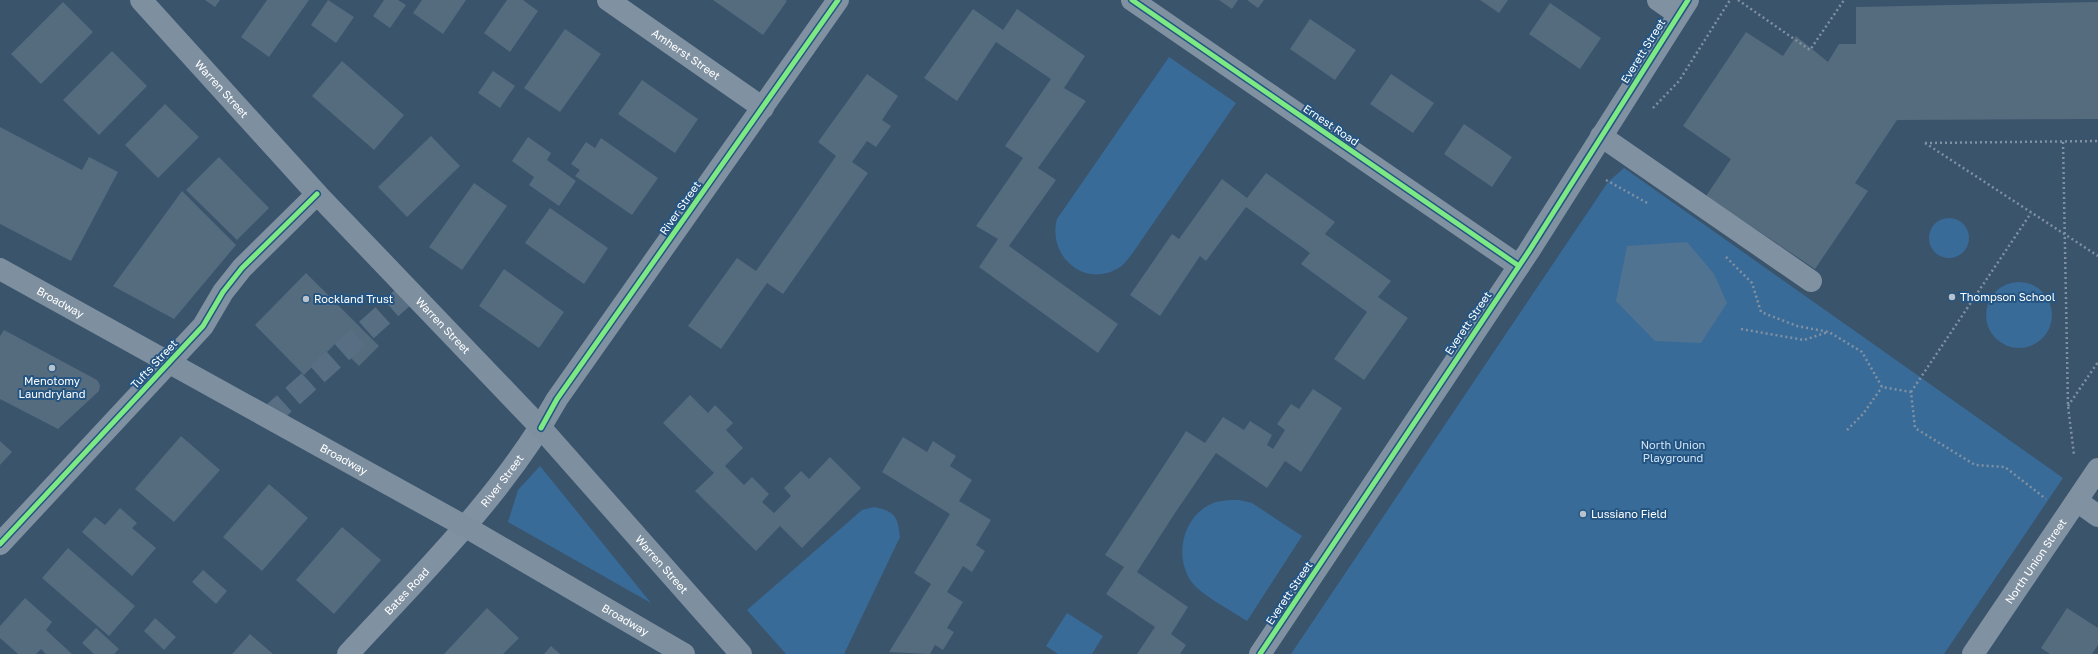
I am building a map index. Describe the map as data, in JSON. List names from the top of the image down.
{
  "streets": {
    "main road": ["Warren Street", "Broadway"],
    "street": [
      "Everett Street",
      "Amherst Street",
      "Ernest Road",
      "River Street",
      "Tufts Street",
      "North Union Street",
      "Bates Road"
    ]
  },
  "crossings": [
    ["Everett Street", "Ernest Road"],
    ["Amherst Street", "River Street"],
    ["Warren Street", "River Street"],
    ["Warren Street", "Tufts Street"],
    ["River Street", "Broadway"],
    ["River Street", "Bates Road"],
    ["Broadway", "Tufts Street"],
    ["Broadway", "Bates Road"]
  ],
  "parks": ["North Union Playground"],
  "places": [
    "Thompson School",
    "Rockland Trust",
    "Menotomy Laundryland",
    "Lussiano Field"
  ]
}
